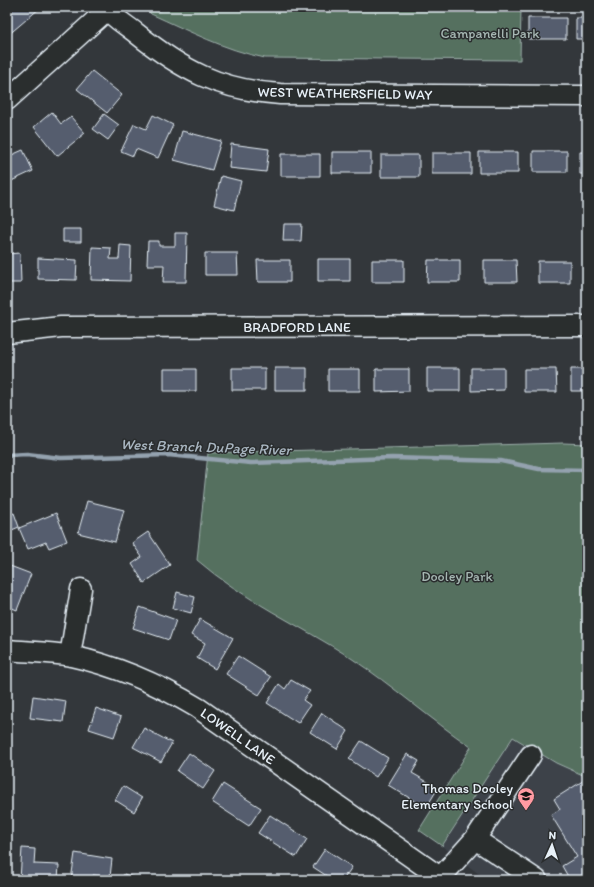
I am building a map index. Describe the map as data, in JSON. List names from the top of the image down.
{
  "streets": {
    "street": ["WEST WEATHERSFIELD WAY", "BRADFORD LANE", "LOWELL LANE"]
  },
  "water": ["West Branch DuPage River"],
  "parks": ["Campanelli Park", "Dooley Park"],
  "places": {
    "school or university": ["Thomas Dooley Elementary School"]
  },
  "north": "top"
}
